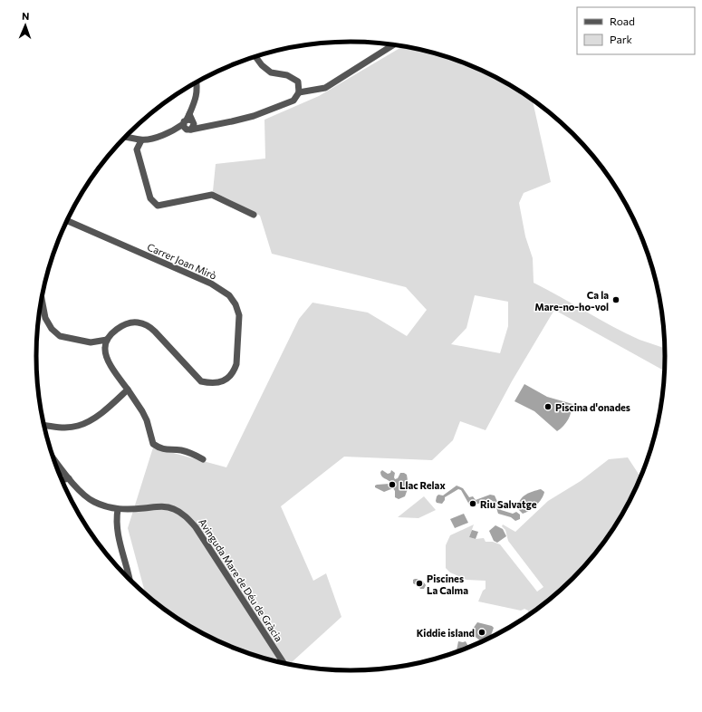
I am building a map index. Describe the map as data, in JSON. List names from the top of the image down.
{
  "streets": {
    "street": ["Carrer Joan Mirò", "Avinguda Mare de Déu de Gràcia"]
  },
  "places": [
    "Ca la Mare-no-ho-vol",
    "Piscina d'onades",
    "Llac Relax",
    "Riu Salvatge",
    "Piscines La Calma",
    "Kiddie island"
  ],
  "legend": ["Road", "Park"],
  "north": "top"
}
